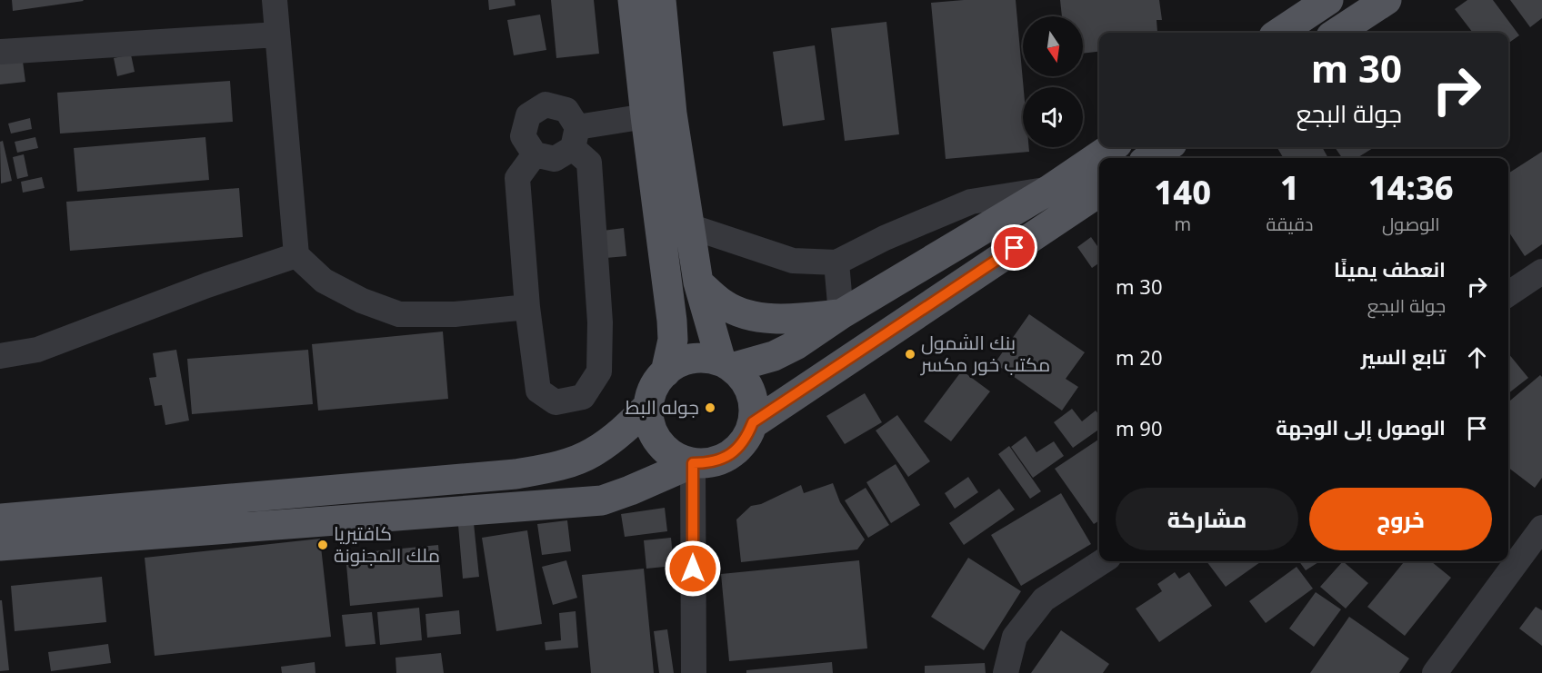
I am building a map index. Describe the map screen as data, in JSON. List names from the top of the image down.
{
  "places": ["بنك الشمول مكتب خور مكسر", "جوله البط", "كافتيريا ملك المجنونة"],
  "north": "bottom",
  "page": {
    "turn": ["30 m", "جولة البجع"],
    "eta": [
      "14:36",
      "الوصول",
      "1",
      "دقيقة",
      "140",
      "m"
    ],
    "list": [
      {
        "name": "انعطف يمينًا",
        "note": "جولة البجع",
        "value": "30 m"
      },
      {
        "name": "تابع السير",
        "value": "20 m"
      },
      {
        "name": "الوصول إلى الوجهة",
        "value": "90 m"
      }
    ],
    "buttons": ["خروج", "مشاركة"]
  }
}
